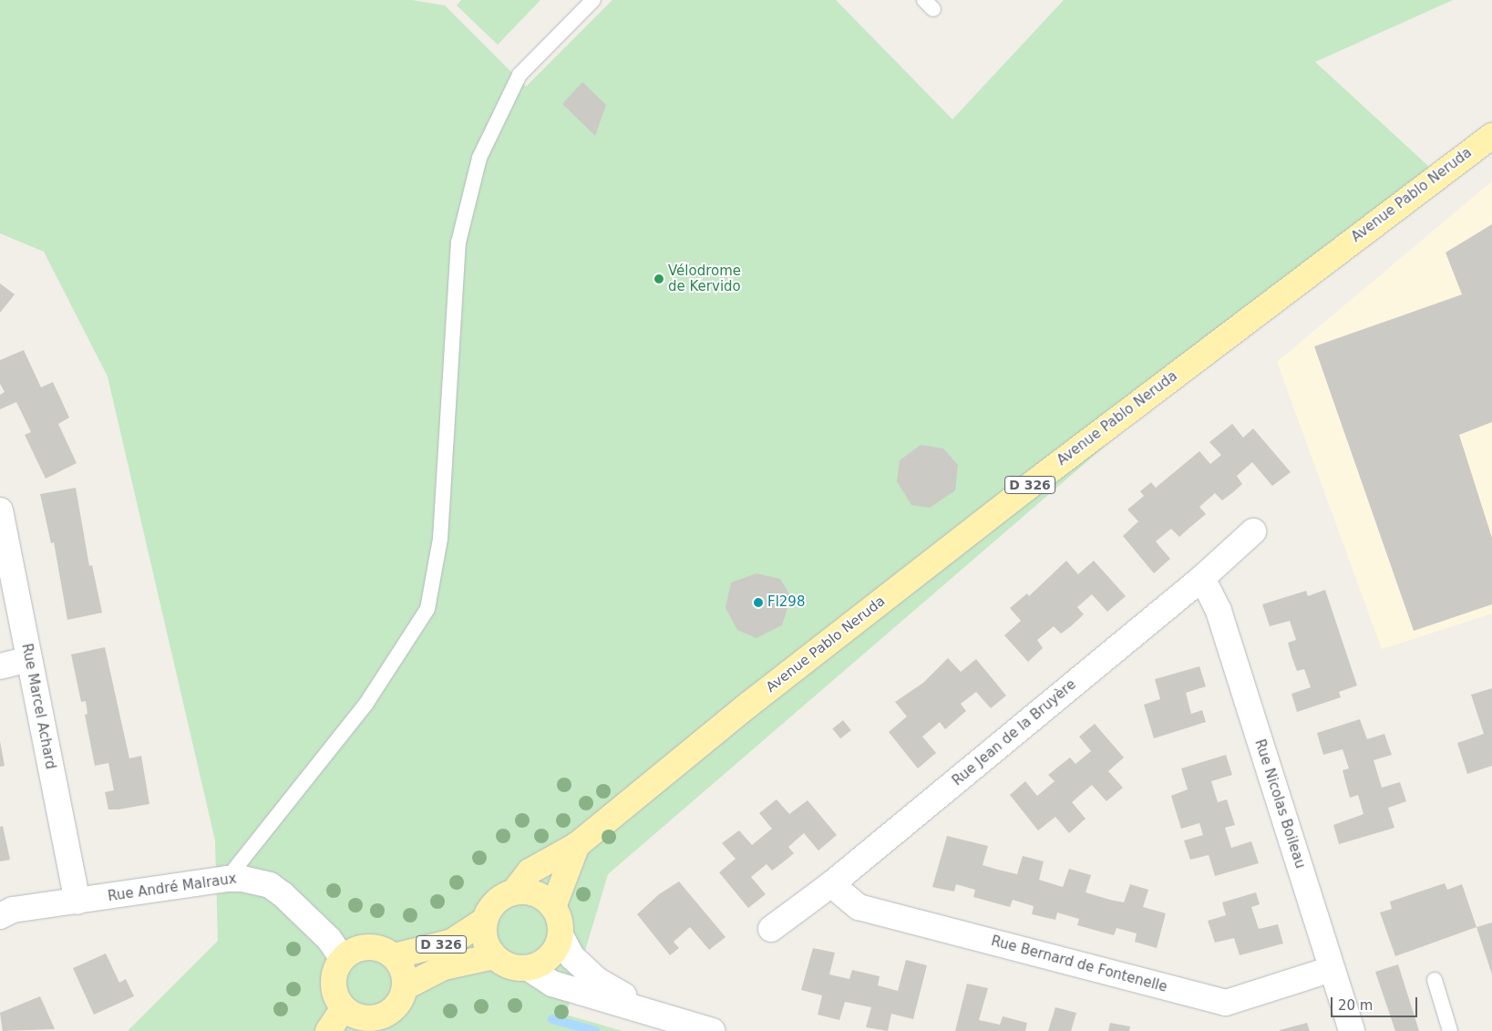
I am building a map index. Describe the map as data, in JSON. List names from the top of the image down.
{
  "streets": {
    "main road": ["Avenue Pablo Neruda", "D 326"],
    "street": [
      "Rue Marcel Achard",
      "Rue Jean de la Bruyère",
      "Rue Nicolas Boileau",
      "Rue André Malraux",
      "Rue Bernard de Fontenelle"
    ]
  },
  "crossings": [
    ["Avenue Pablo Neruda", "D 326"],
    ["D 326", "Rue André Malraux"],
    ["Rue Marcel Achard", "Rue André Malraux"],
    ["Rue Jean de la Bruyère", "Rue Nicolas Boileau"],
    ["Rue Jean de la Bruyère", "Rue Bernard de Fontenelle"],
    ["Rue Nicolas Boileau", "Rue Bernard de Fontenelle"]
  ],
  "places": ["Vélodrome de Kervido", "Fl298"],
  "scale_bar": "20 m"
}
